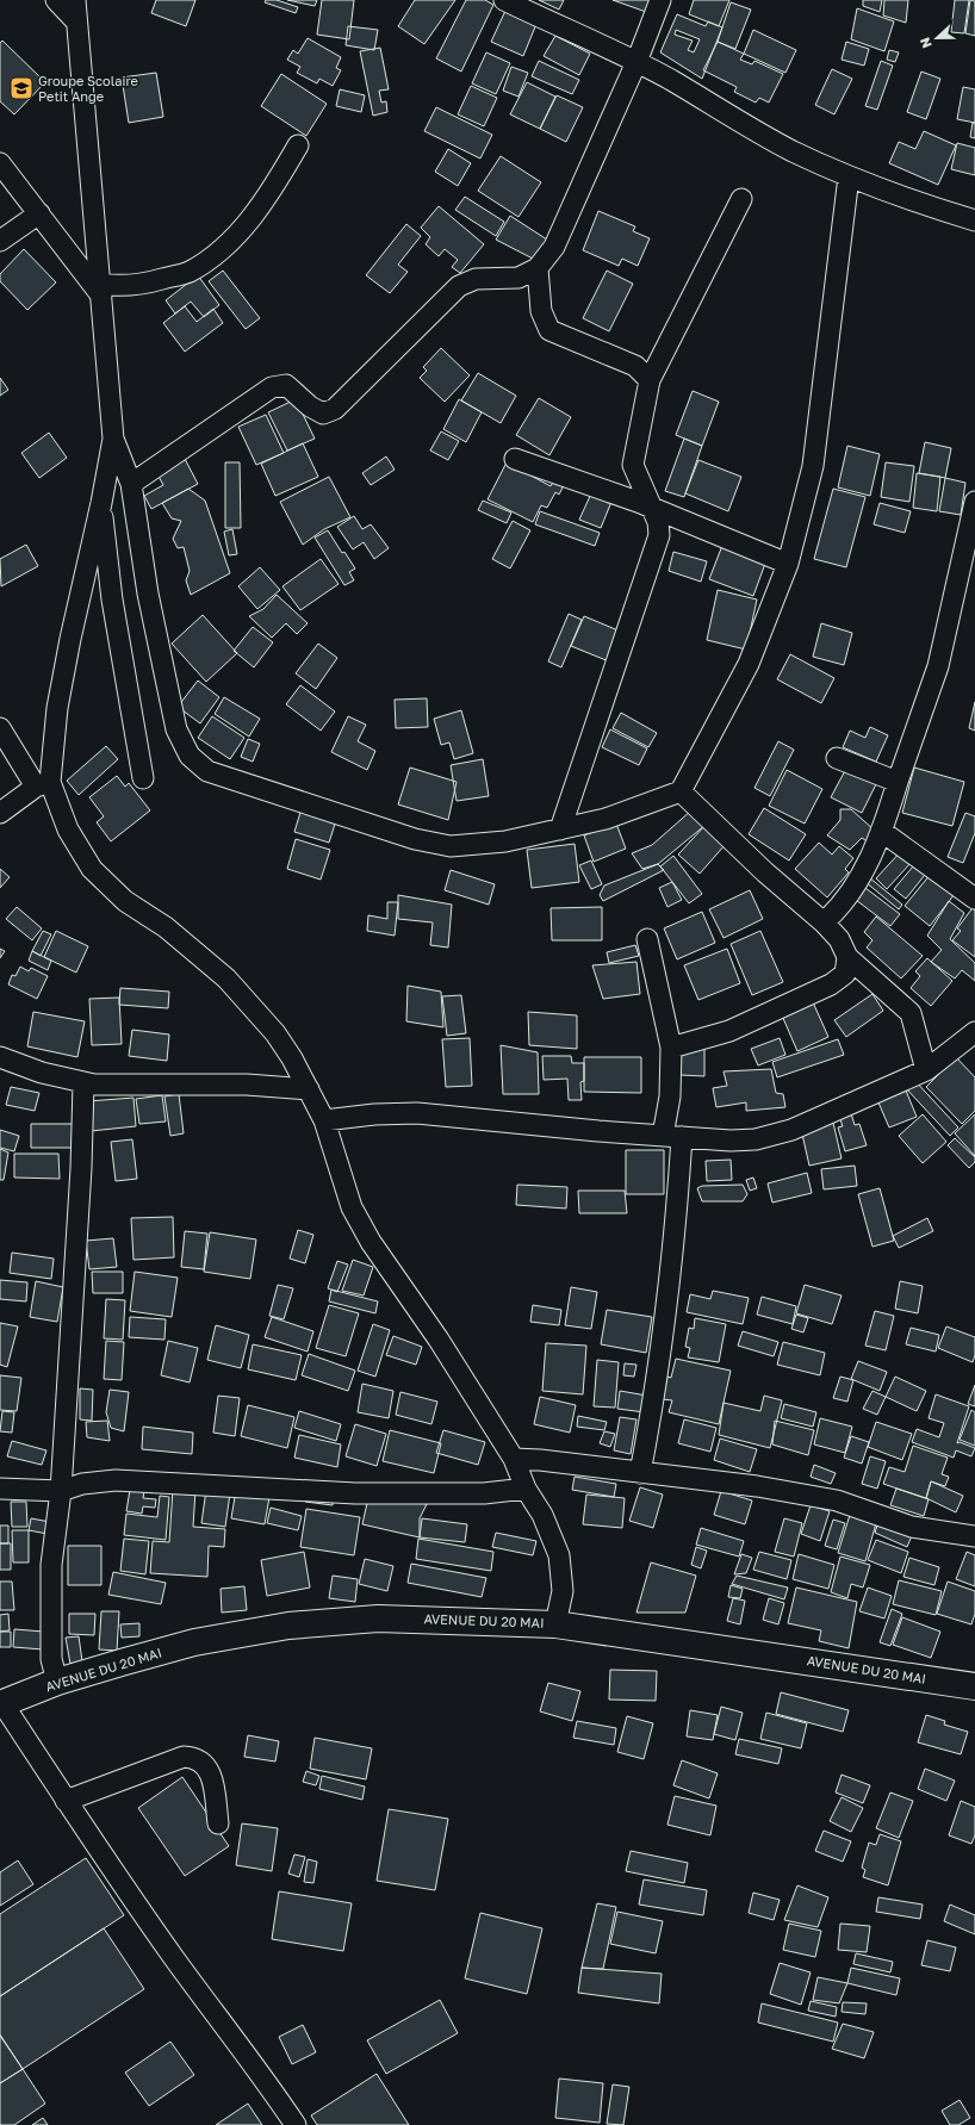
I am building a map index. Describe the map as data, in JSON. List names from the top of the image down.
{
  "streets": {
    "main road": ["AVENUE DU 20 MAI"]
  },
  "places": {
    "school or university": ["Groupe Scolaire Petit Ange"]
  },
  "north": "left"
}
